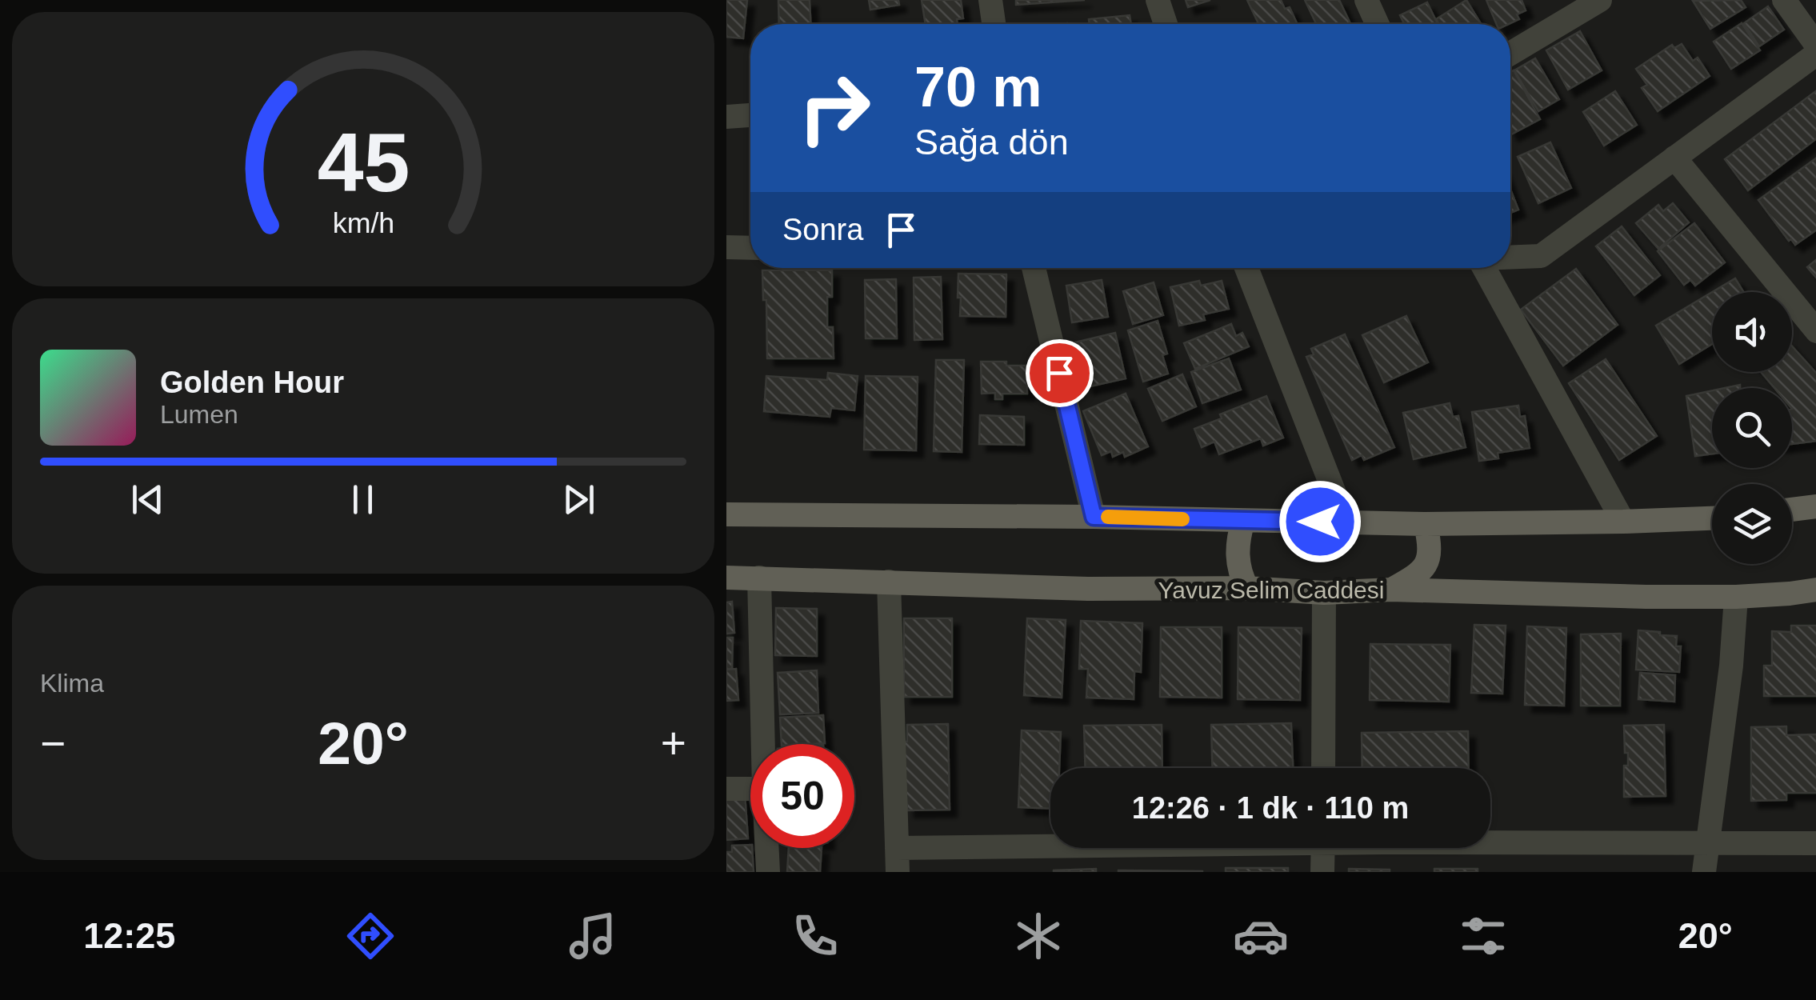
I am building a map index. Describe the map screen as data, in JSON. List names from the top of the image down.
{
  "streets": {
    "main road": ["Yavuz Selim Caddesi"]
  },
  "page": {
    "turn": ["70 m", "Sağa dön"],
    "then": "Sonra",
    "song": ["Golden Hour", "Lumen"],
    "tile": "Klima",
    "heat": ["−", "20°", "+"],
    "limit": "50",
    "trip": "12:26 · 1 dk · 110 m",
    "tabs": ["12:25", "20°"],
    "gauge": ["45", "km/h"]
  }
}
